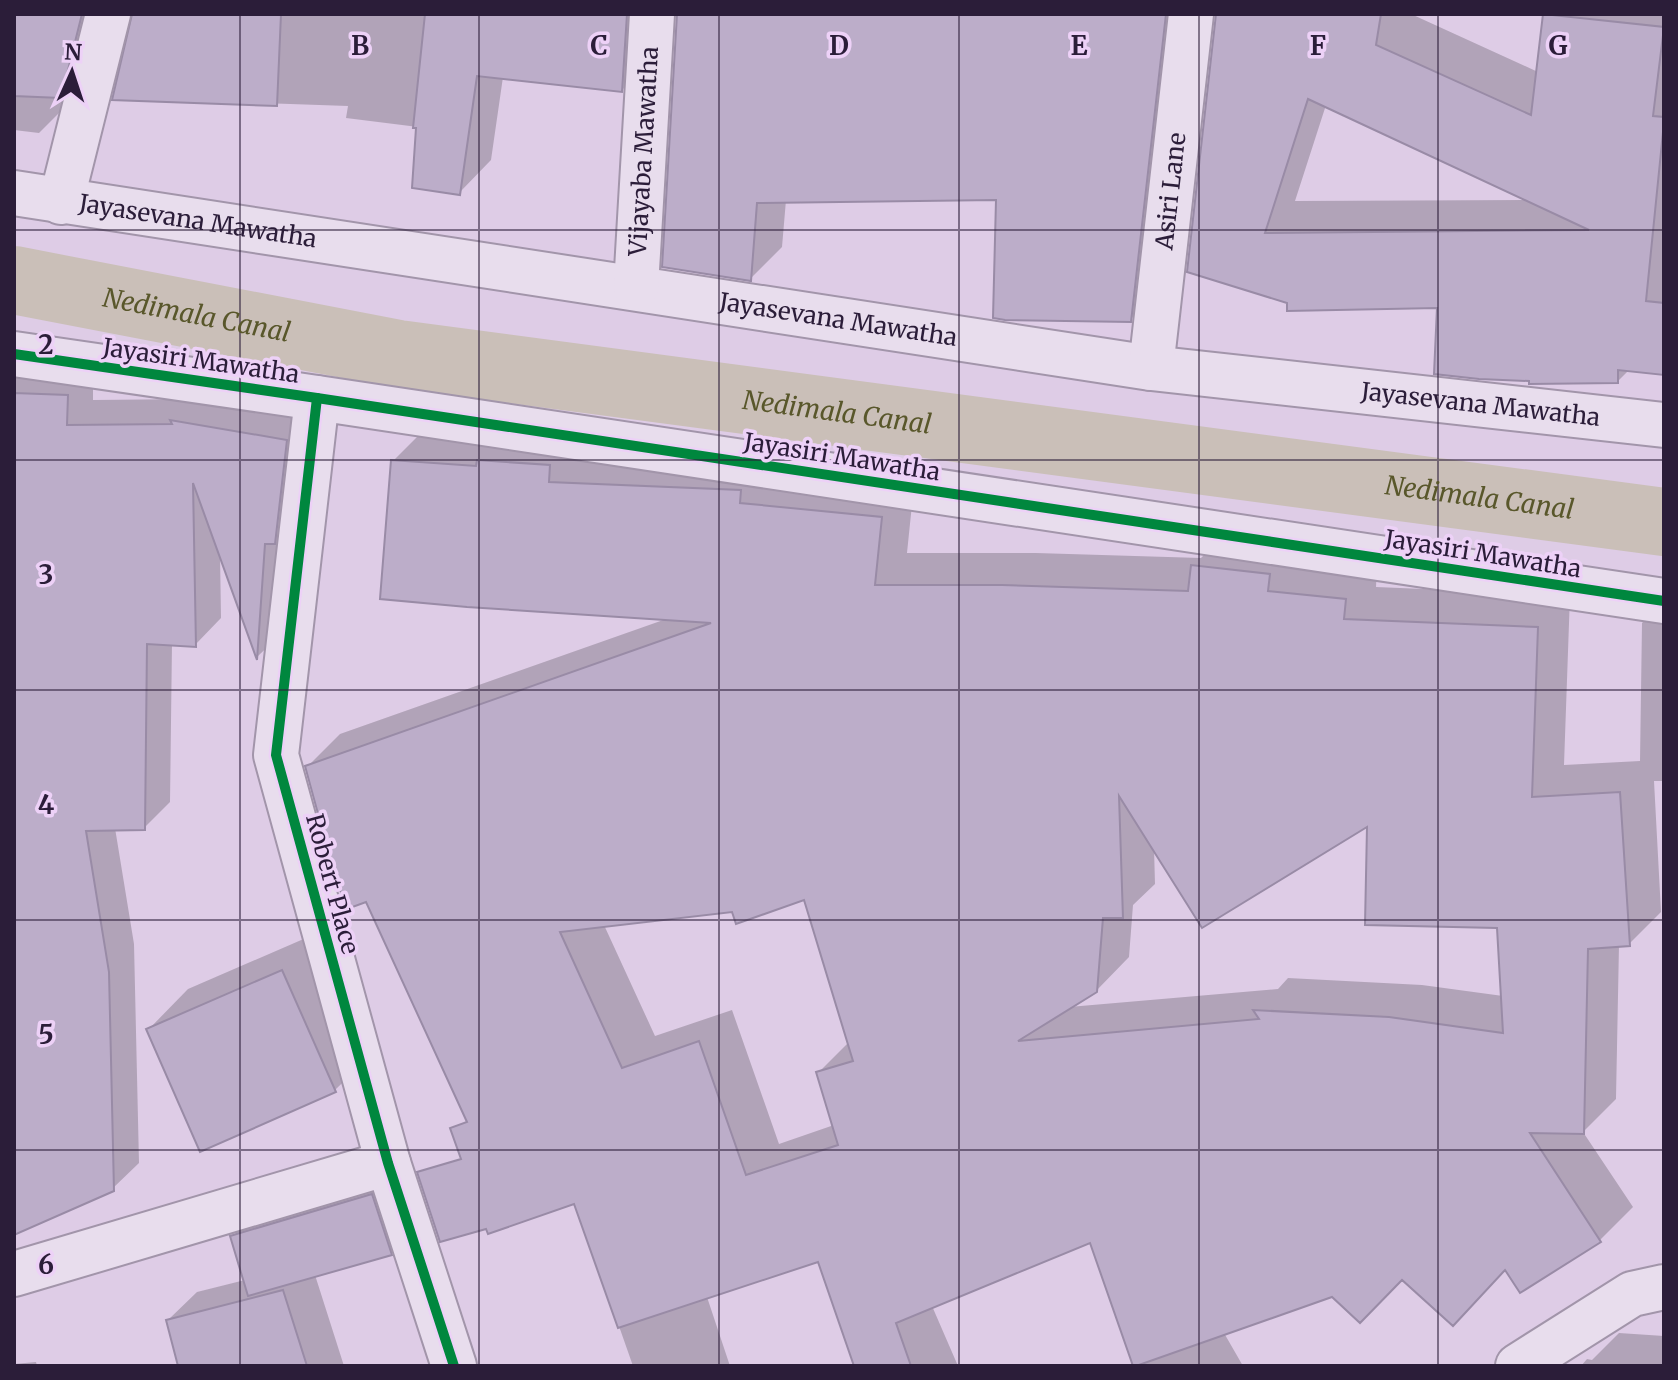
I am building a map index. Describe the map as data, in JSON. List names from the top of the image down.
{
  "streets": {
    "street": [
      "Vijayaba Mawatha",
      "Asiri Lane",
      "Jayasevana Mawatha",
      "Jayasiri Mawatha",
      "Robert Place"
    ]
  },
  "crossings": [
    ["Vijayaba Mawatha", "Jayasevana Mawatha"],
    ["Asiri Lane", "Jayasevana Mawatha"],
    ["Jayasiri Mawatha", "Robert Place"]
  ],
  "water": ["Nedimala Canal"],
  "north": "top",
  "grid": {
    "columns": [
      "B",
      "C",
      "D",
      "E",
      "F",
      "G"
    ],
    "rows": [
      "2",
      "3",
      "4",
      "5",
      "6"
    ]
  }
}
